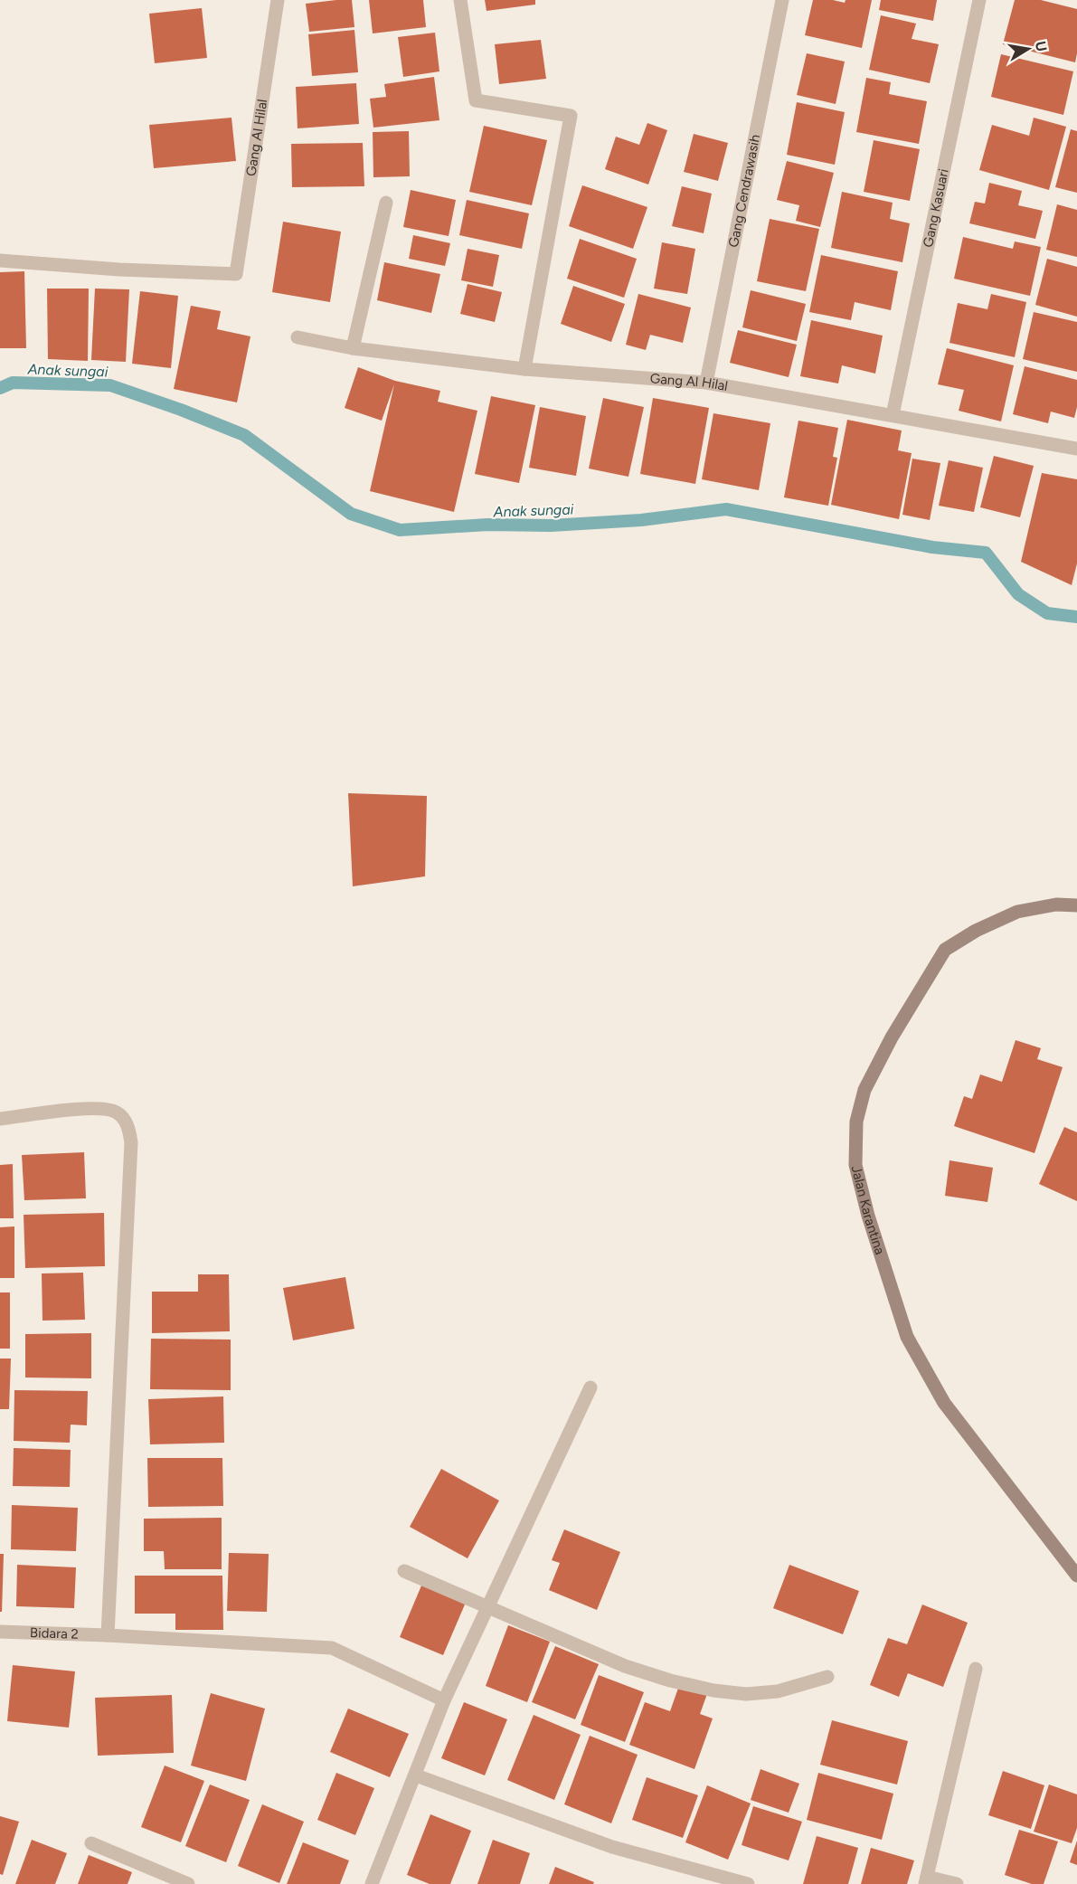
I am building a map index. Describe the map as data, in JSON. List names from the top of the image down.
{
  "streets": {
    "street": [
      "Gang Al Hilal",
      "Gang Cendrawasih",
      "Gang Kasuari",
      "Jalan Karantina",
      "Bidara 2"
    ]
  },
  "crossings": [
    ["Gang Al Hilal", "Gang Cendrawasih"],
    ["Gang Al Hilal", "Gang Kasuari"]
  ],
  "water": ["Anak sungai"],
  "north": "right"
}
